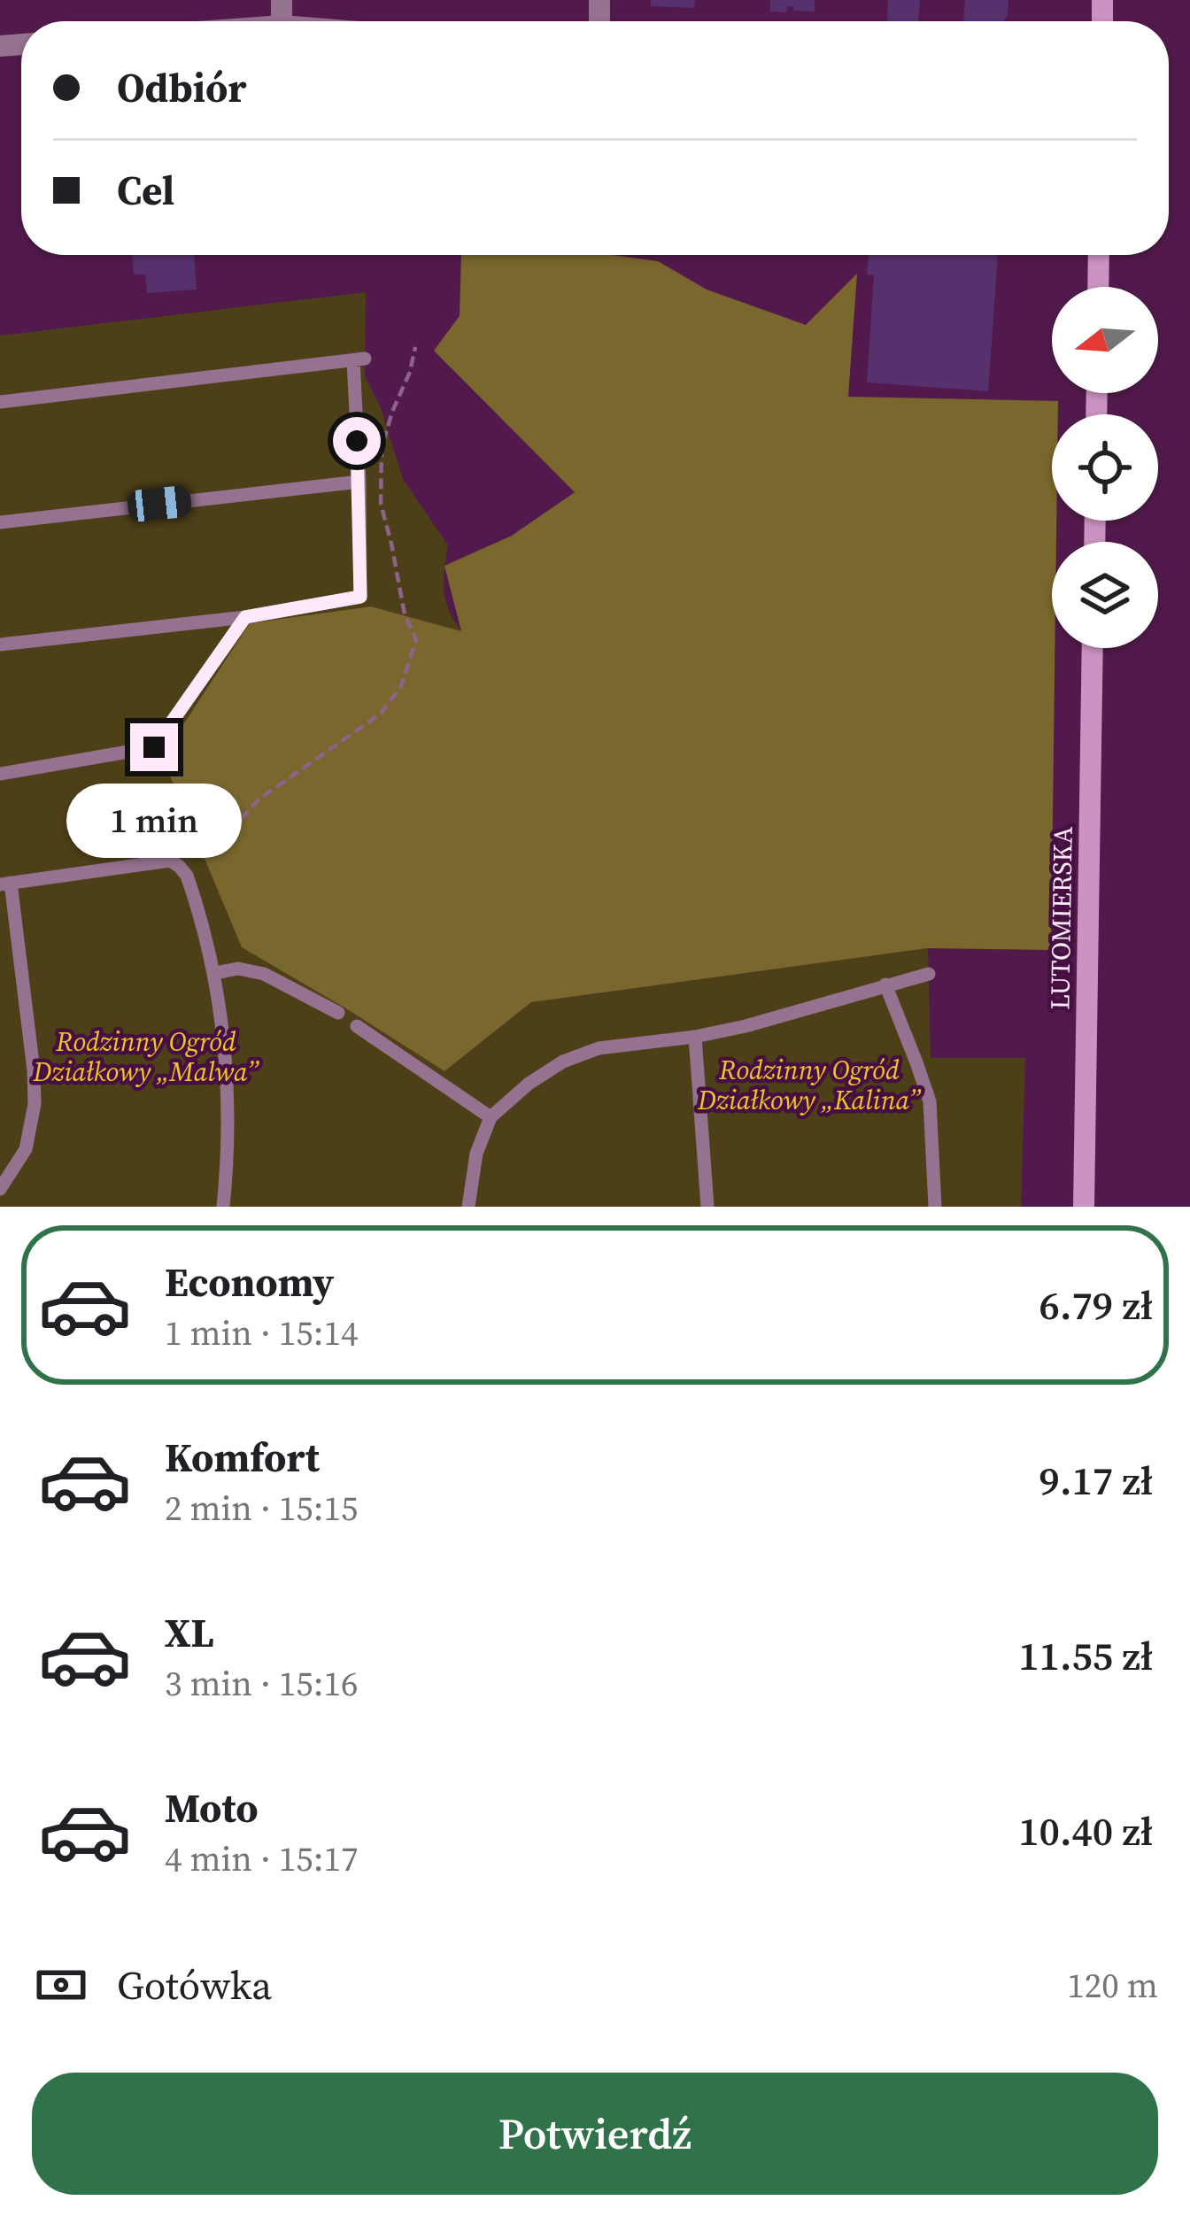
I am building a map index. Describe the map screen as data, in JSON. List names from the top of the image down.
{
  "streets": {
    "main road": ["LUTOMIERSKA"]
  },
  "parks": ["Rodzinny Ogród Działkowy „Malwa”", "Rodzinny Ogród Działkowy „Kalina”"],
  "north": "left",
  "page": {
    "banner": ["Odbiór", "Cel"],
    "bubble": "1 min",
    "list": [
      {
        "name": "Economy",
        "note": "1 min · 15:14",
        "value": "6.79 zł"
      },
      {
        "name": "Komfort",
        "note": "2 min · 15:15",
        "value": "9.17 zł"
      },
      {
        "name": "XL",
        "note": "3 min · 15:16",
        "value": "11.55 zł"
      },
      {
        "name": "Moto",
        "note": "4 min · 15:17",
        "value": "10.40 zł"
      }
    ],
    "pay": ["Gotówka", "120 m"],
    "buttons": "Potwierdź"
  }
}
